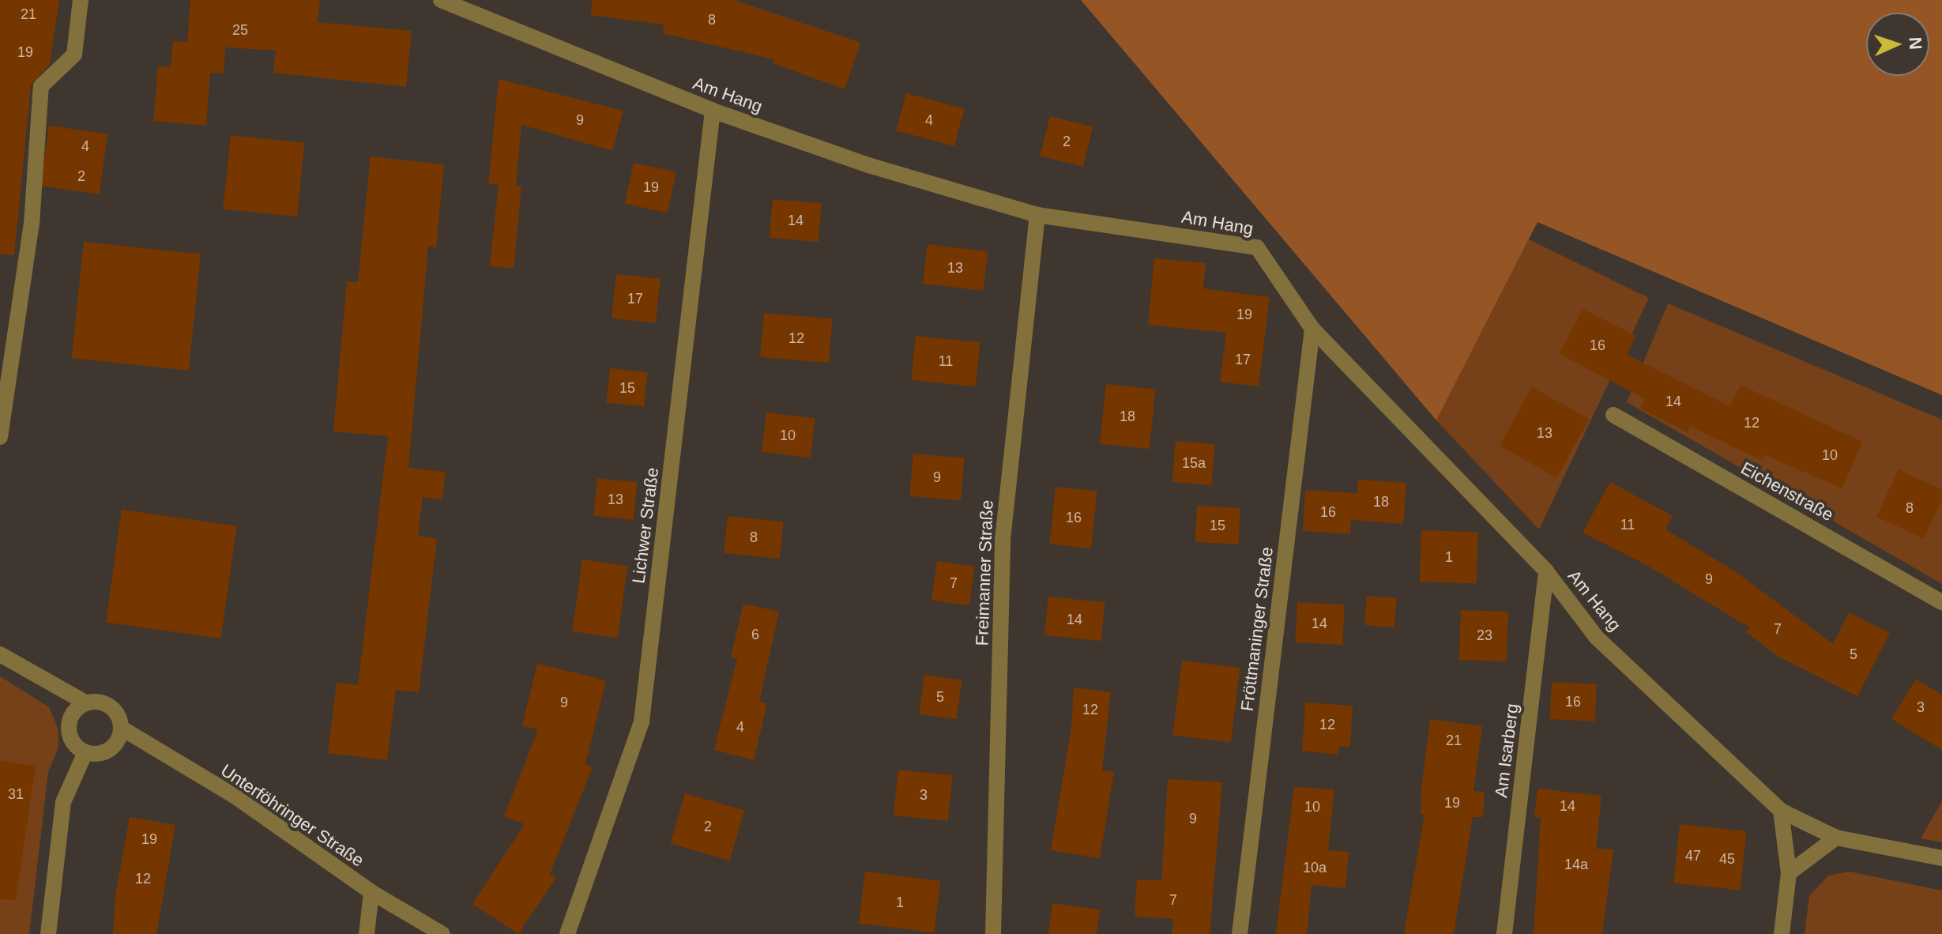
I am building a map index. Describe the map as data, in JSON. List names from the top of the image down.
{
  "streets": {
    "street": [
      "Am Hang",
      "Eichenstraße",
      "Lichwer Straße",
      "Freimanner Straße",
      "Fröttmaninger Straße",
      "Am Isarberg",
      "Unterföhringer Straße"
    ]
  },
  "crossings": [
    ["Am Hang", "Lichwer Straße"],
    ["Am Hang", "Freimanner Straße"],
    ["Am Hang", "Fröttmaninger Straße"],
    ["Am Hang", "Am Isarberg"]
  ],
  "house_numbers": [
    "21",
    "8",
    "25",
    "19",
    "9",
    "4",
    "2",
    "4",
    "2",
    "19",
    "14",
    "13",
    "17",
    "19",
    "12",
    "16",
    "17",
    "11",
    "15",
    "14",
    "18",
    "12",
    "13",
    "10",
    "10",
    "15a",
    "9",
    "13",
    "18",
    "8",
    "16",
    "16",
    "11",
    "15",
    "8",
    "1",
    "9",
    "7",
    "14",
    "14",
    "7",
    "6",
    "23",
    "5",
    "5",
    "16",
    "9",
    "3",
    "12",
    "12",
    "4",
    "21",
    "31",
    "3",
    "19",
    "14",
    "10",
    "9",
    "2",
    "19",
    "47",
    "45",
    "14a",
    "10a",
    "12",
    "7",
    "1"
  ],
  "north": "right"
}
